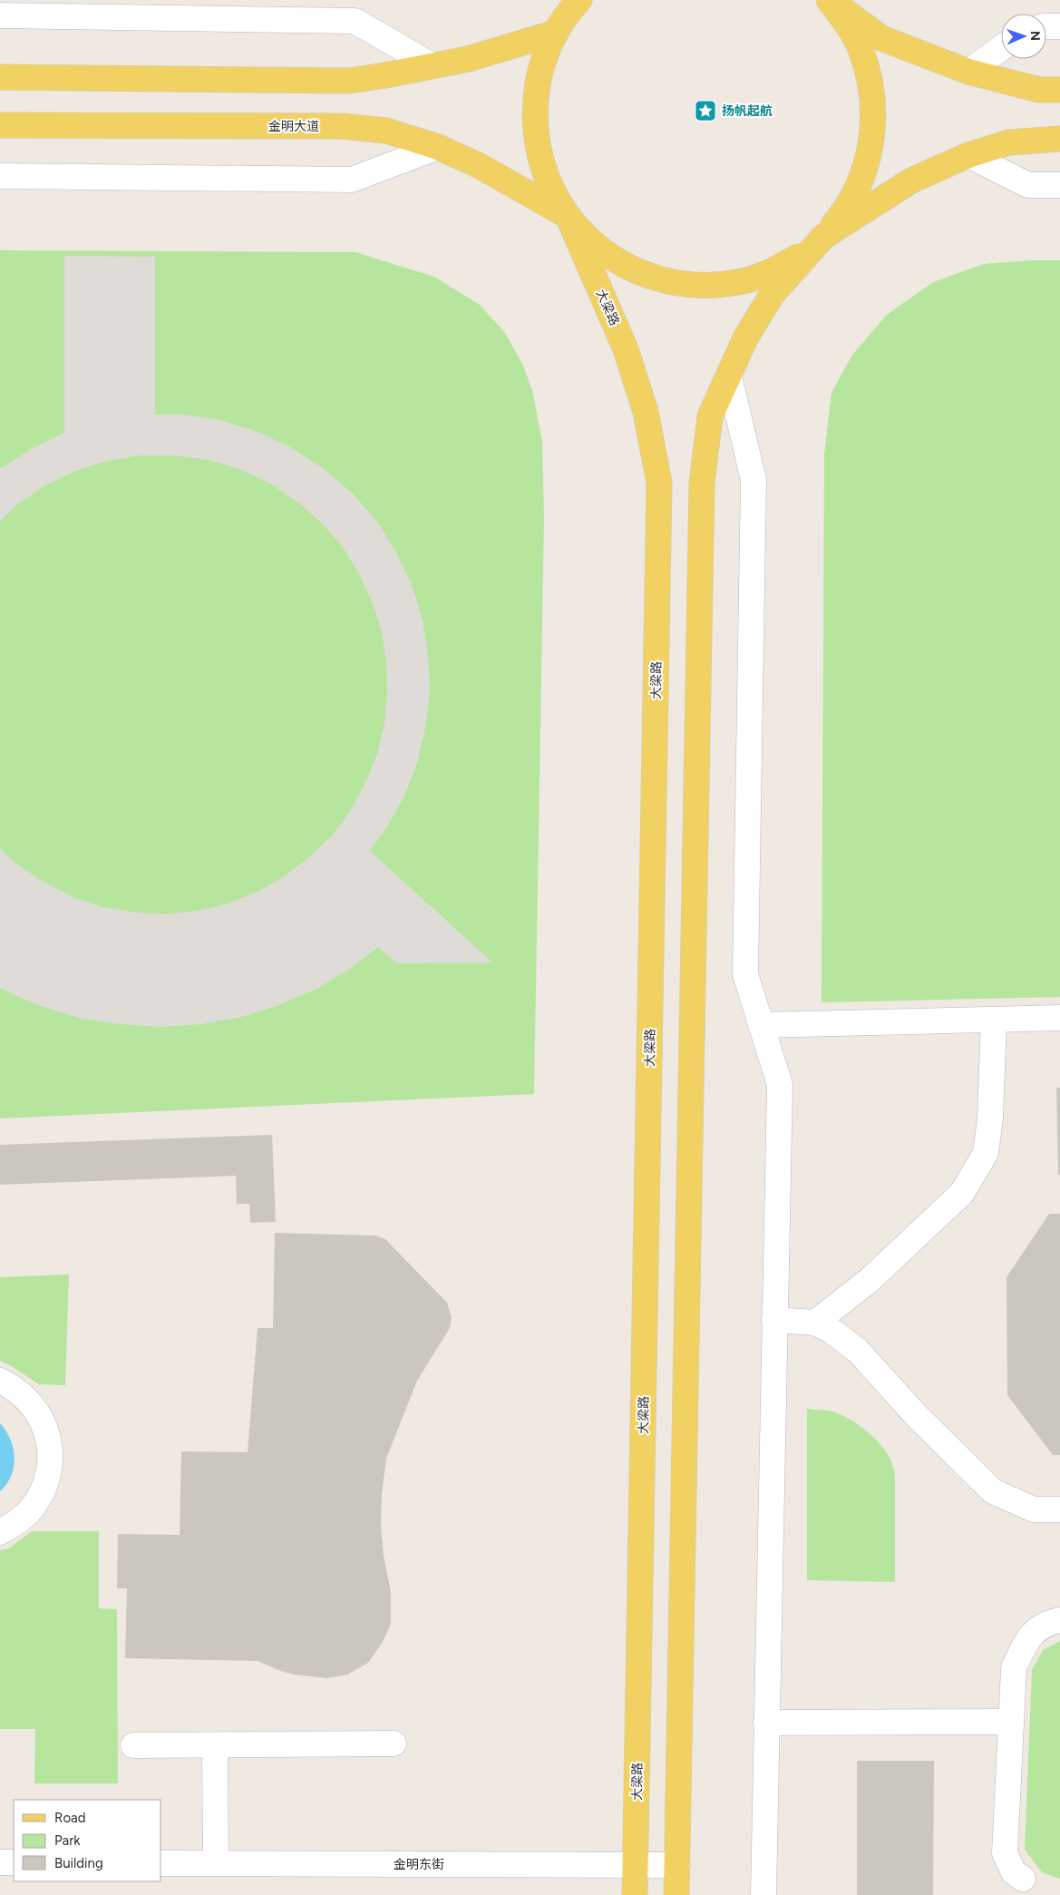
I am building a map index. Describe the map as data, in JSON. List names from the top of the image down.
{
  "streets": {
    "main road": ["金明大道", "大梁路"],
    "street": ["金明东街"]
  },
  "crossings": [
    ["金明大道", "大梁路"],
    ["大梁路", "金明东街"]
  ],
  "places": {
    "place": ["扬帆起航"]
  },
  "legend": ["Road", "Park", "Building"],
  "north": "right"
}
